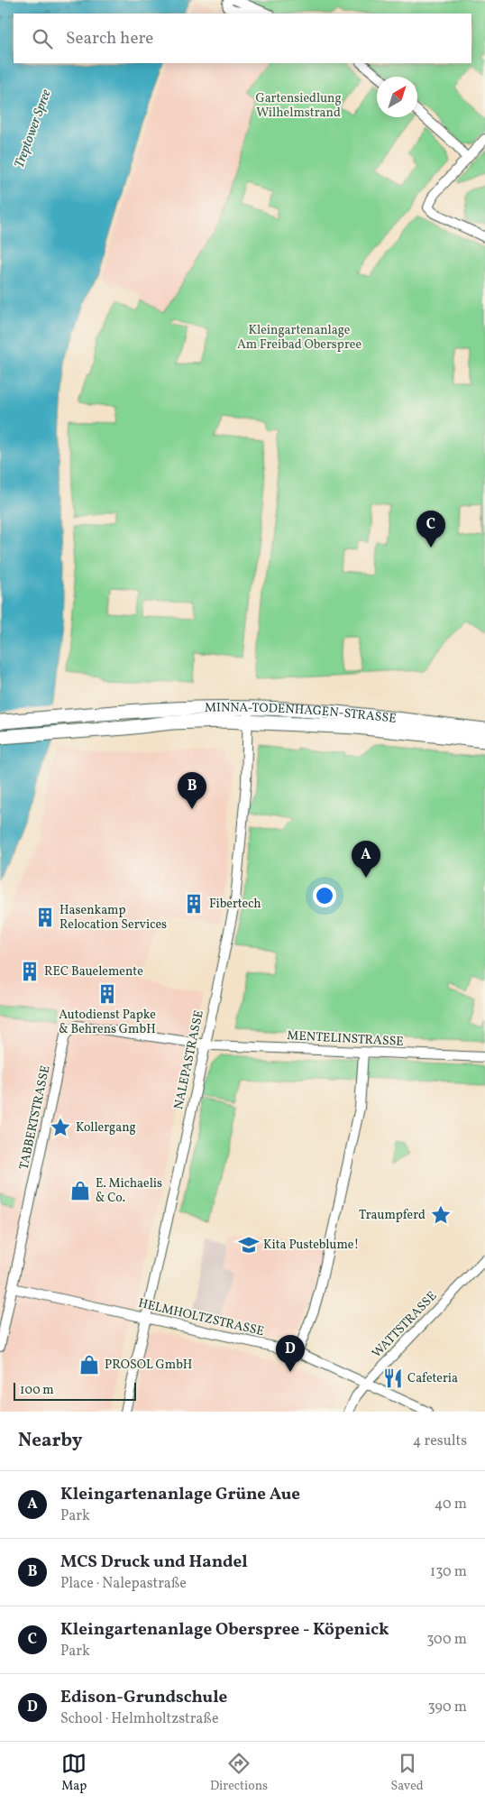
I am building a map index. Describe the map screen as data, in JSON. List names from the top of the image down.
{
  "streets": {
    "main road": ["MINNA-TODENHAGEN-STRASSE"],
    "street": [
      "MENTELINSTRASSE",
      "NALEPASTRASSE",
      "TABBERTSTRASSE",
      "HELMHOLTZSTRASSE",
      "WATTSTRASSE"
    ]
  },
  "crossings": [
    ["MINNA-TODENHAGEN-STRASSE", "NALEPASTRASSE"],
    ["MENTELINSTRASSE", "NALEPASTRASSE"],
    ["MENTELINSTRASSE", "TABBERTSTRASSE"],
    ["NALEPASTRASSE", "TABBERTSTRASSE"],
    ["NALEPASTRASSE", "HELMHOLTZSTRASSE"],
    ["TABBERTSTRASSE", "HELMHOLTZSTRASSE"],
    ["HELMHOLTZSTRASSE", "WATTSTRASSE"]
  ],
  "water": ["Treptower Spree"],
  "parks": ["Gartensiedlung Wilhelmstrand", "Kleingartenanlage Am Freibad Oberspree"],
  "places": {
    "building": [
      "Fibertech",
      "Hasenkamp Relocation Services",
      "REC Bauelemente",
      "Autodienst Papke & Behrens GmbH"
    ],
    "place": ["Kollergang", "Traumpferd"],
    "shop": ["E. Michaelis & Co.", "PROSOL GmbH"],
    "school or university": ["Kita Pusteblume!"],
    "restaurant": ["Cafeteria"]
  },
  "scale_bar": "100 m",
  "north": "top right",
  "page": {
    "search": "Search here",
    "pins": [
      "C",
      "B",
      "A",
      "D"
    ],
    "scale": "100 m",
    "heading": ["Nearby", "4 results"],
    "list": [
      {
        "mark": "A",
        "name": "Kleingartenanlage Grüne Aue",
        "note": "Park",
        "value": "40 m"
      },
      {
        "mark": "B",
        "name": "MCS Druck und Handel",
        "note": "Place · Nalepastraße",
        "value": "130 m"
      },
      {
        "mark": "C",
        "name": "Kleingartenanlage Oberspree - Köpenick",
        "note": "Park",
        "value": "300 m"
      },
      {
        "mark": "D",
        "name": "Edison-Grundschule",
        "note": "School · Helmholtzstraße",
        "value": "390 m"
      }
    ],
    "nav": ["Map", "Directions", "Saved"]
  }
}
